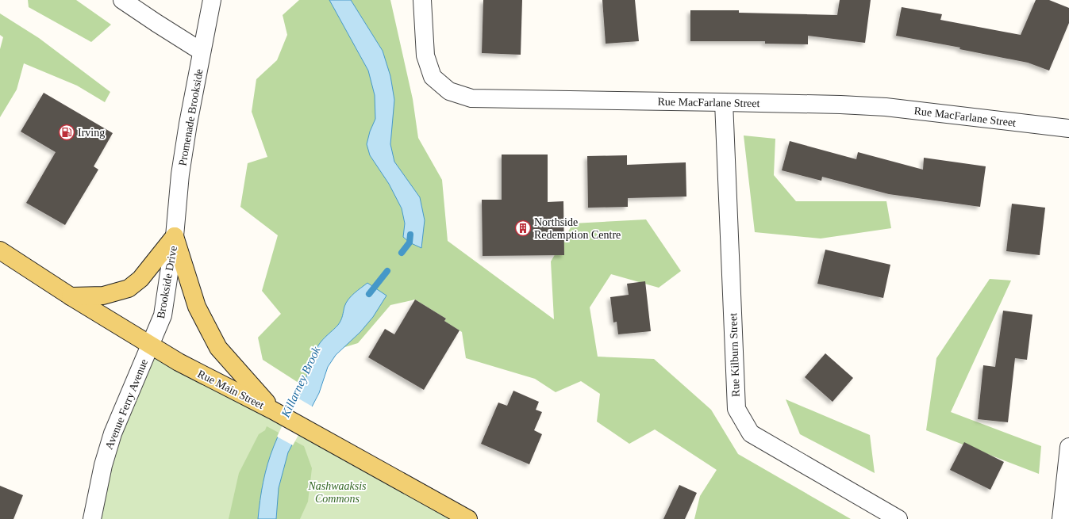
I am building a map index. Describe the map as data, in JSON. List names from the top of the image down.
{
  "streets": {
    "main road": ["Rue Main Street"],
    "street": [
      "Rue MacFarlane Street",
      "Promenade Brookside",
      "Brookside Drive",
      "Rue Kilburn Street",
      "Avenue Ferry Avenue"
    ]
  },
  "crossings": [
    ["Rue MacFarlane Street", "Rue Kilburn Street"],
    ["Promenade Brookside", "Brookside Drive"],
    ["Brookside Drive", "Rue Main Street"],
    ["Brookside Drive", "Avenue Ferry Avenue"],
    ["Rue Main Street", "Avenue Ferry Avenue"]
  ],
  "water": ["Killarney Brook"],
  "parks": ["Nashwaaksis Commons"],
  "places": {
    "fuel station": ["Irving"],
    "building": ["Northside Redemption Centre"]
  }
}
